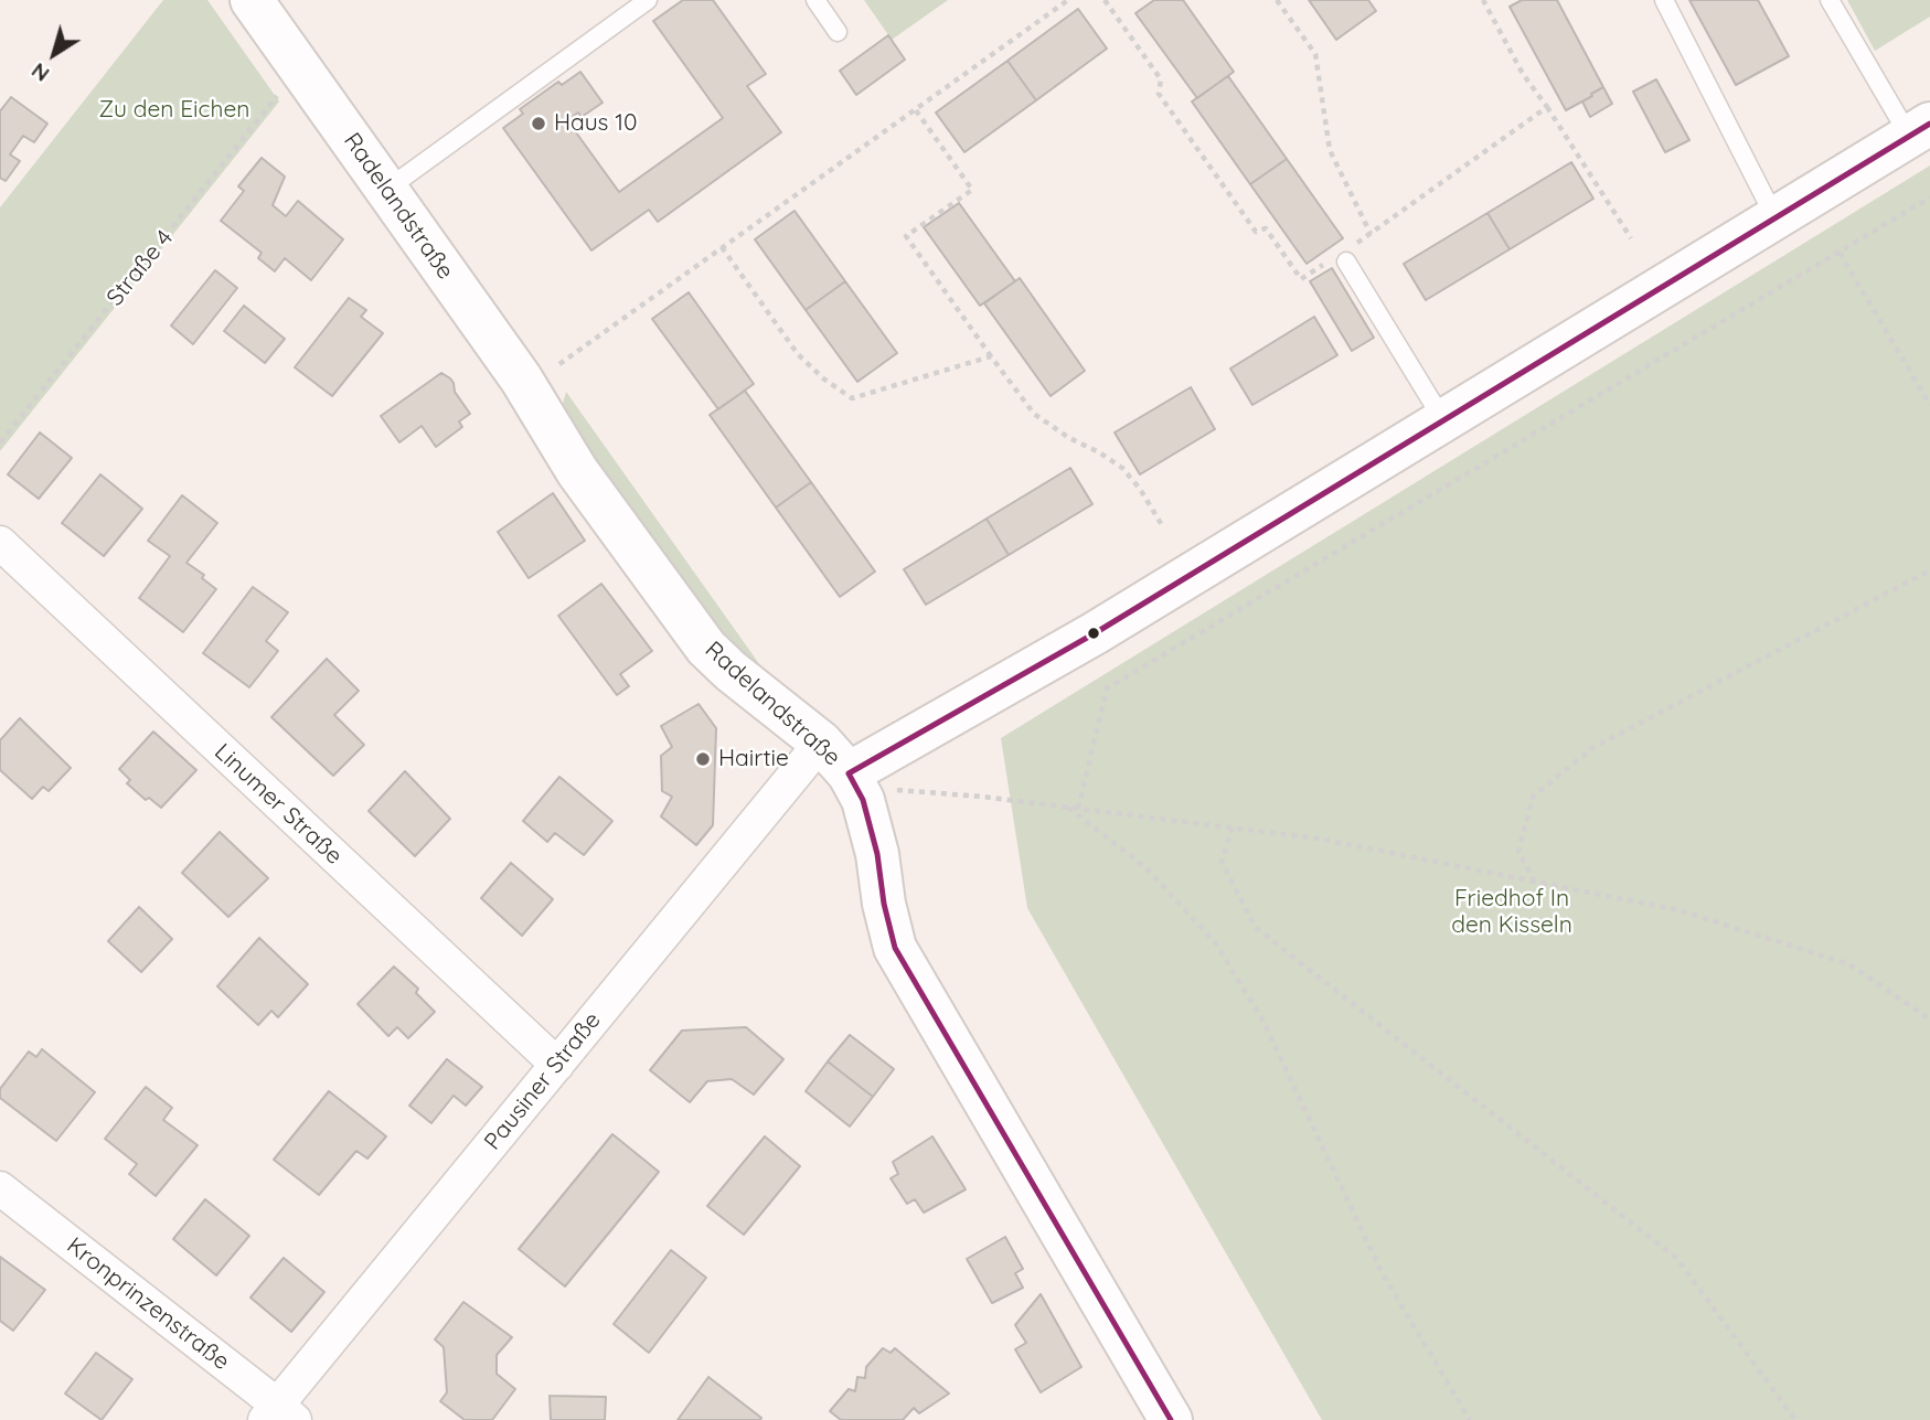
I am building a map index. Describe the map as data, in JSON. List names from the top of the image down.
{
  "streets": {
    "street": [
      "Radelandstraße",
      "Linumer Straße",
      "Pausiner Straße",
      "Kronprinzenstraße"
    ],
    "path": ["Straße 4"]
  },
  "crossings": [
    ["Radelandstraße", "Pausiner Straße"],
    ["Linumer Straße", "Pausiner Straße"],
    ["Pausiner Straße", "Kronprinzenstraße"]
  ],
  "parks": ["Zu den Eichen", "Friedhof In den Kisseln"],
  "places": ["Haus 10", "Hairtie"],
  "north": "bottom left"
}
